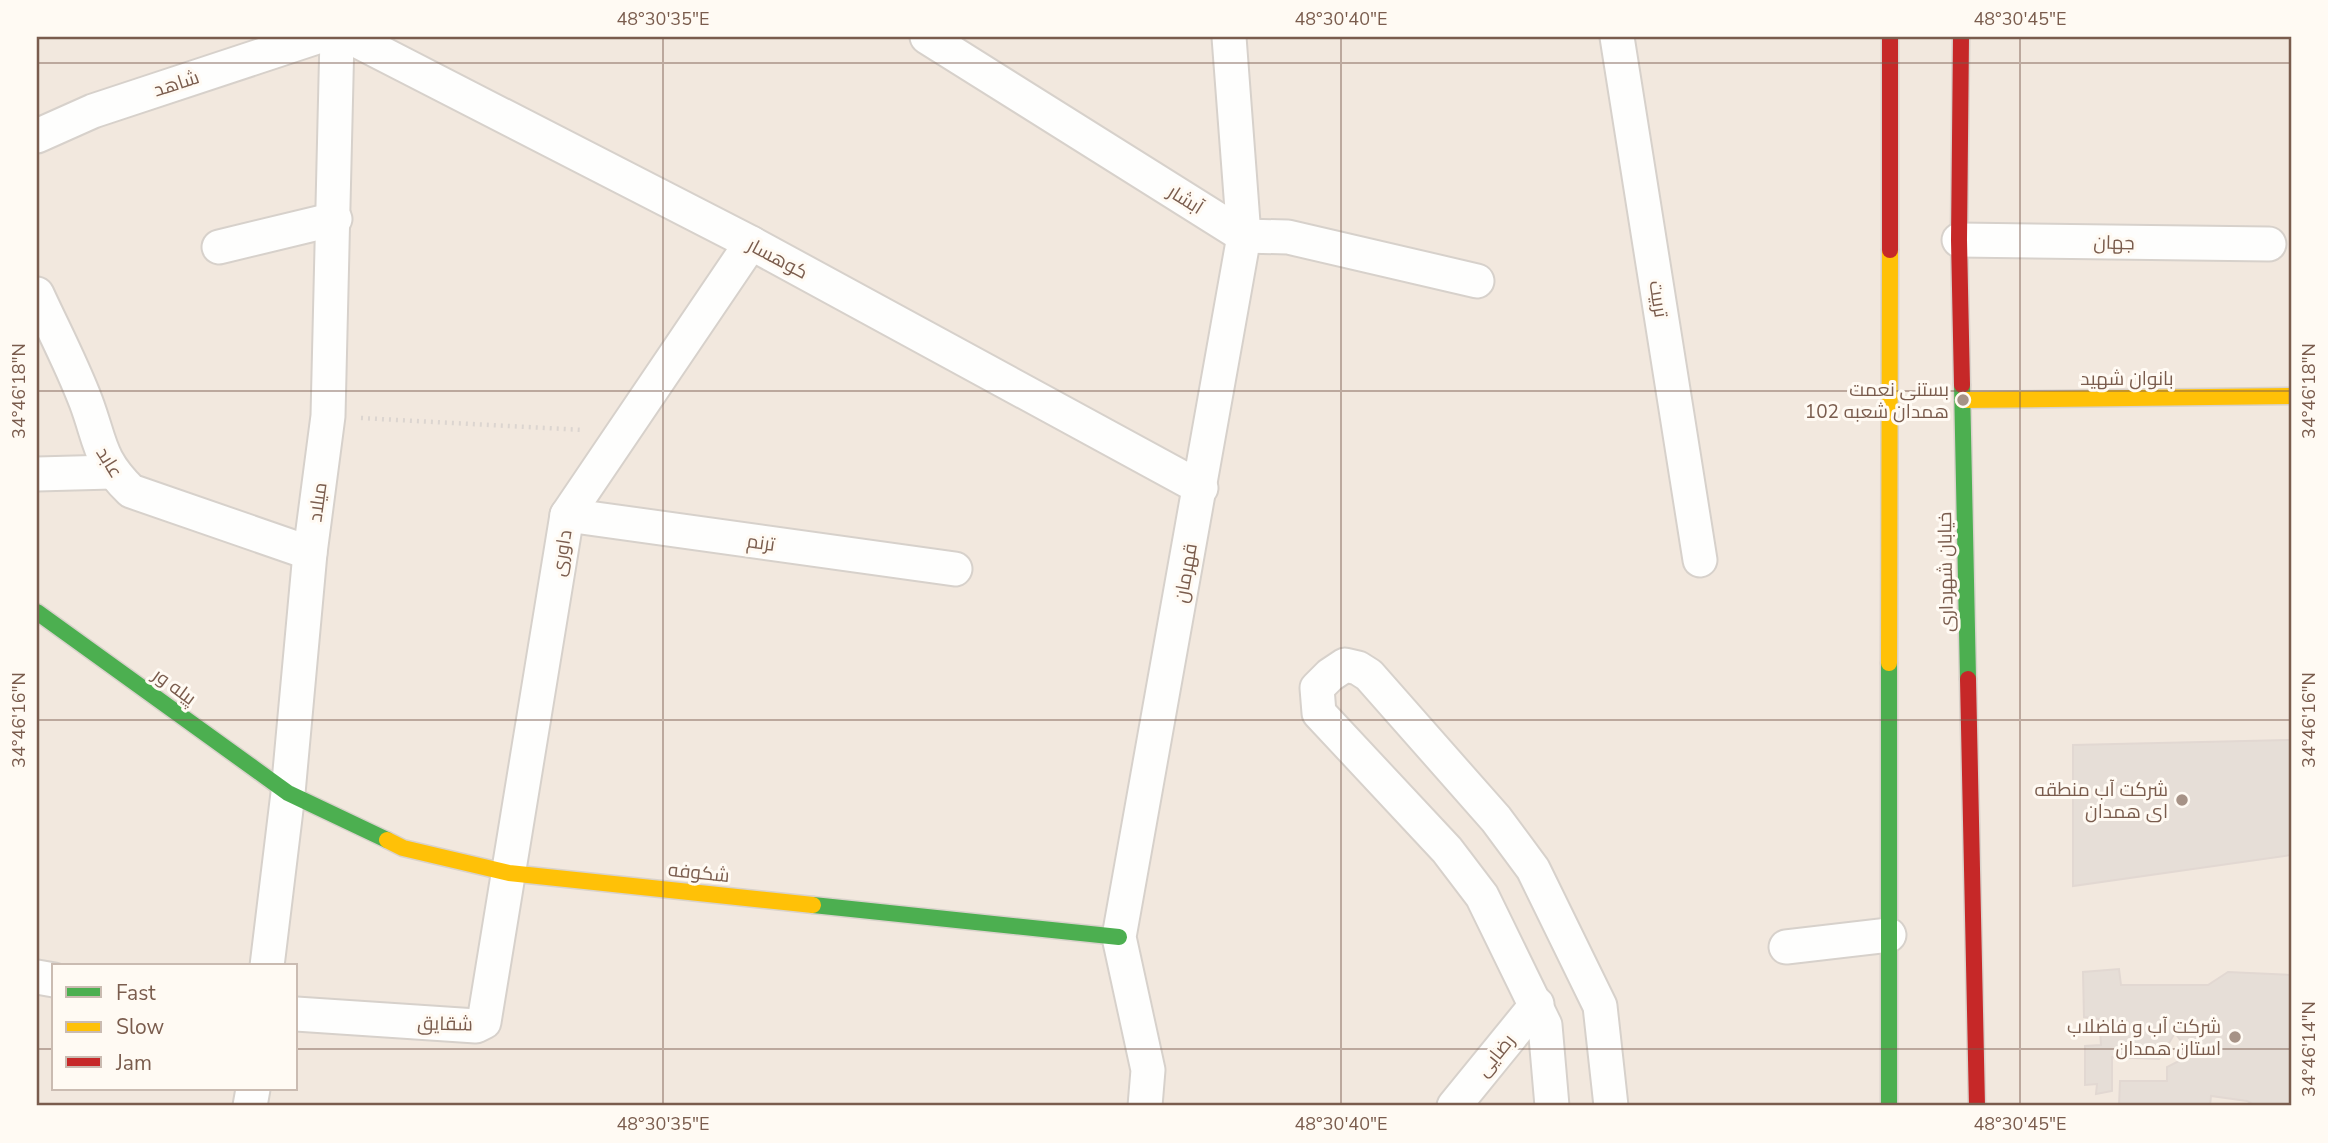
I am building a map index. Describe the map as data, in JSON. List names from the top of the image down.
{
  "streets": {
    "main road": [
      "بانوان شهید",
      "خیابان شهرداری",
      "پیله ور",
      "شکوفه"
    ],
    "street": [
      "شاهد",
      "آبشار",
      "جهان",
      "کوهسار",
      "تربیت",
      "عابد",
      "میلاد",
      "ترنم",
      "داوری",
      "قهرمان",
      "شقایق",
      "رضایی"
    ]
  },
  "crossings": [
    ["آبشار", "قهرمان"],
    ["جهان", "خیابان شهرداری"],
    ["کوهسار", "داوری"],
    ["کوهسار", "قهرمان"],
    ["بانوان شهید", "خیابان شهرداری"],
    ["عابد", "میلاد"],
    ["میلاد", "پیله ور"],
    ["میلاد", "شکوفه"],
    ["ترنم", "داوری"],
    ["داوری", "شکوفه"],
    ["داوری", "شقایق"],
    ["قهرمان", "شکوفه"],
    ["پیله ور", "شکوفه"],
    ["شکوفه", "شقایق"]
  ],
  "places": ["بستنی نعمت همدان شعبه 102", "شرکت آب منطقه ای همدان", "شرکت آب و فاضلاب استان همدان"],
  "legend": ["Fast", "Slow", "Jam"],
  "coordinates": [
    "48°30'35\"E",
    "48°30'40\"E",
    "48°30'45\"E",
    "34°46'18\"N",
    "34°46'16\"N",
    "34°46'14\"N"
  ]
}
